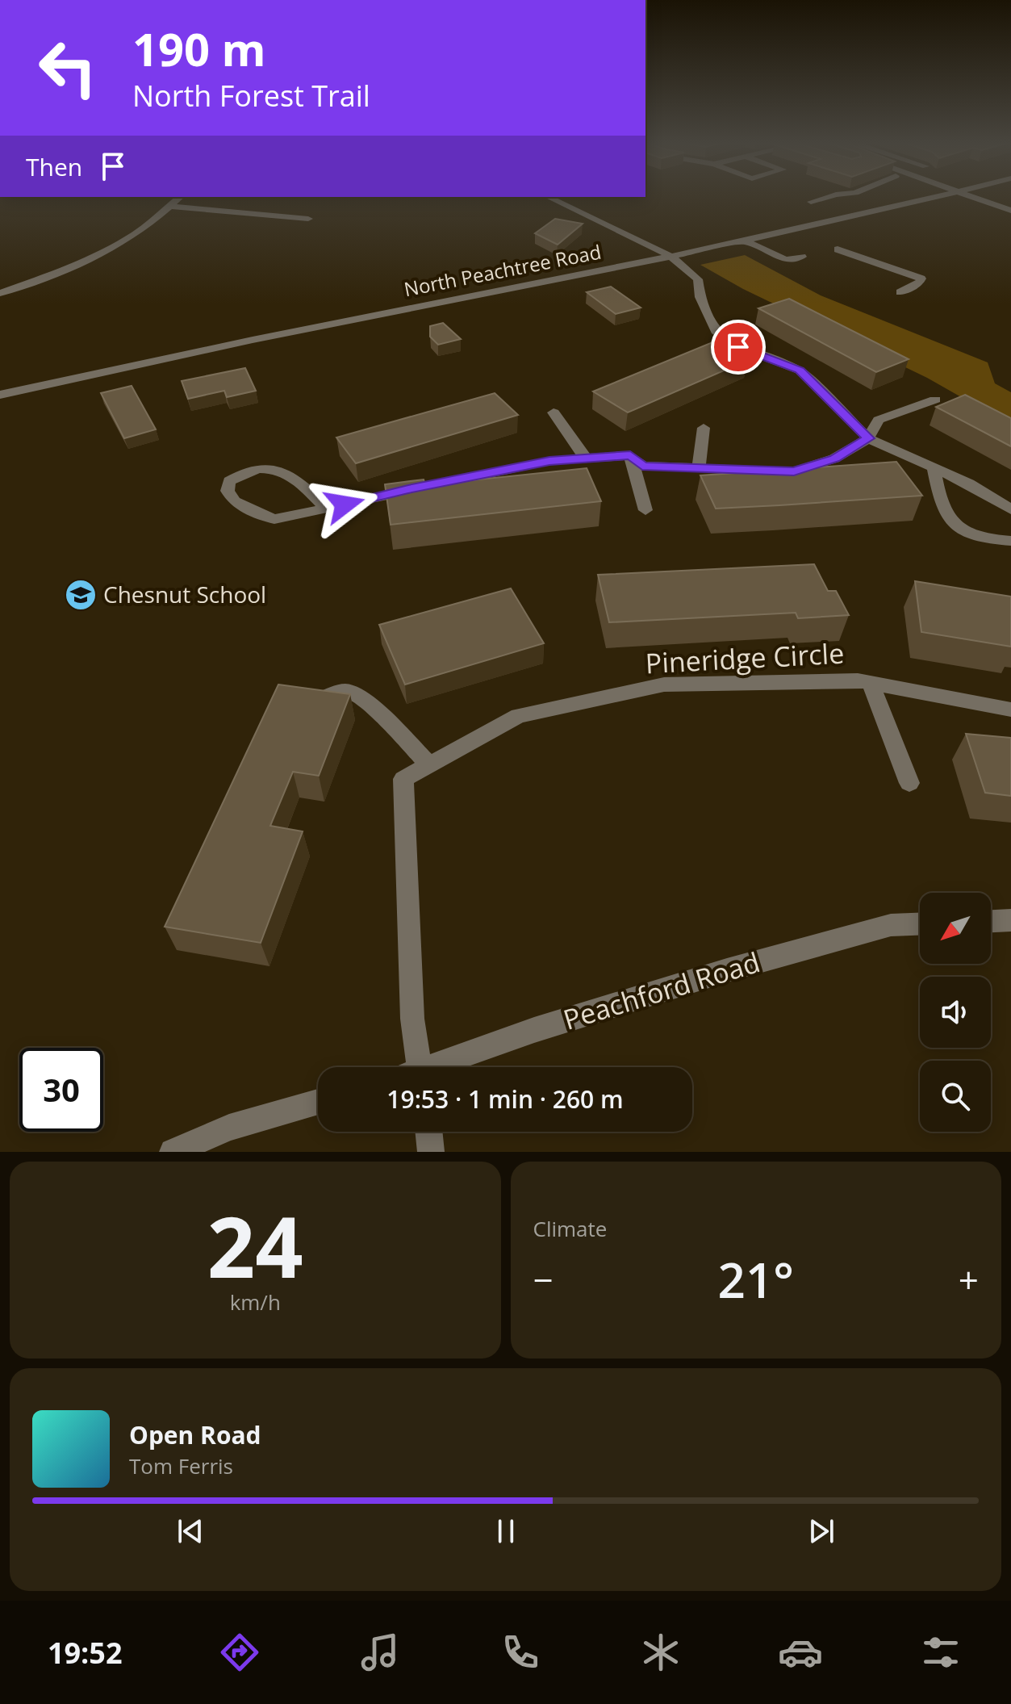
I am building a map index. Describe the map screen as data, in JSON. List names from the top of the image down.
{
  "streets": {
    "street": ["North Peachtree Road", "Pineridge Circle", "Peachford Road"]
  },
  "places": {
    "school or university": ["Chesnut School"]
  },
  "north": "bottom left",
  "page": {
    "turn": ["190 m", "North Forest Trail"],
    "then": "Then",
    "limit": "30",
    "trip": "19:53 · 1 min · 260 m",
    "tile": [
      ["24", "km/h"],
      "Climate"
    ],
    "heat": ["−", "21°", "+"],
    "song": ["Open Road", "Tom Ferris"],
    "tabs": "19:52"
  }
}
